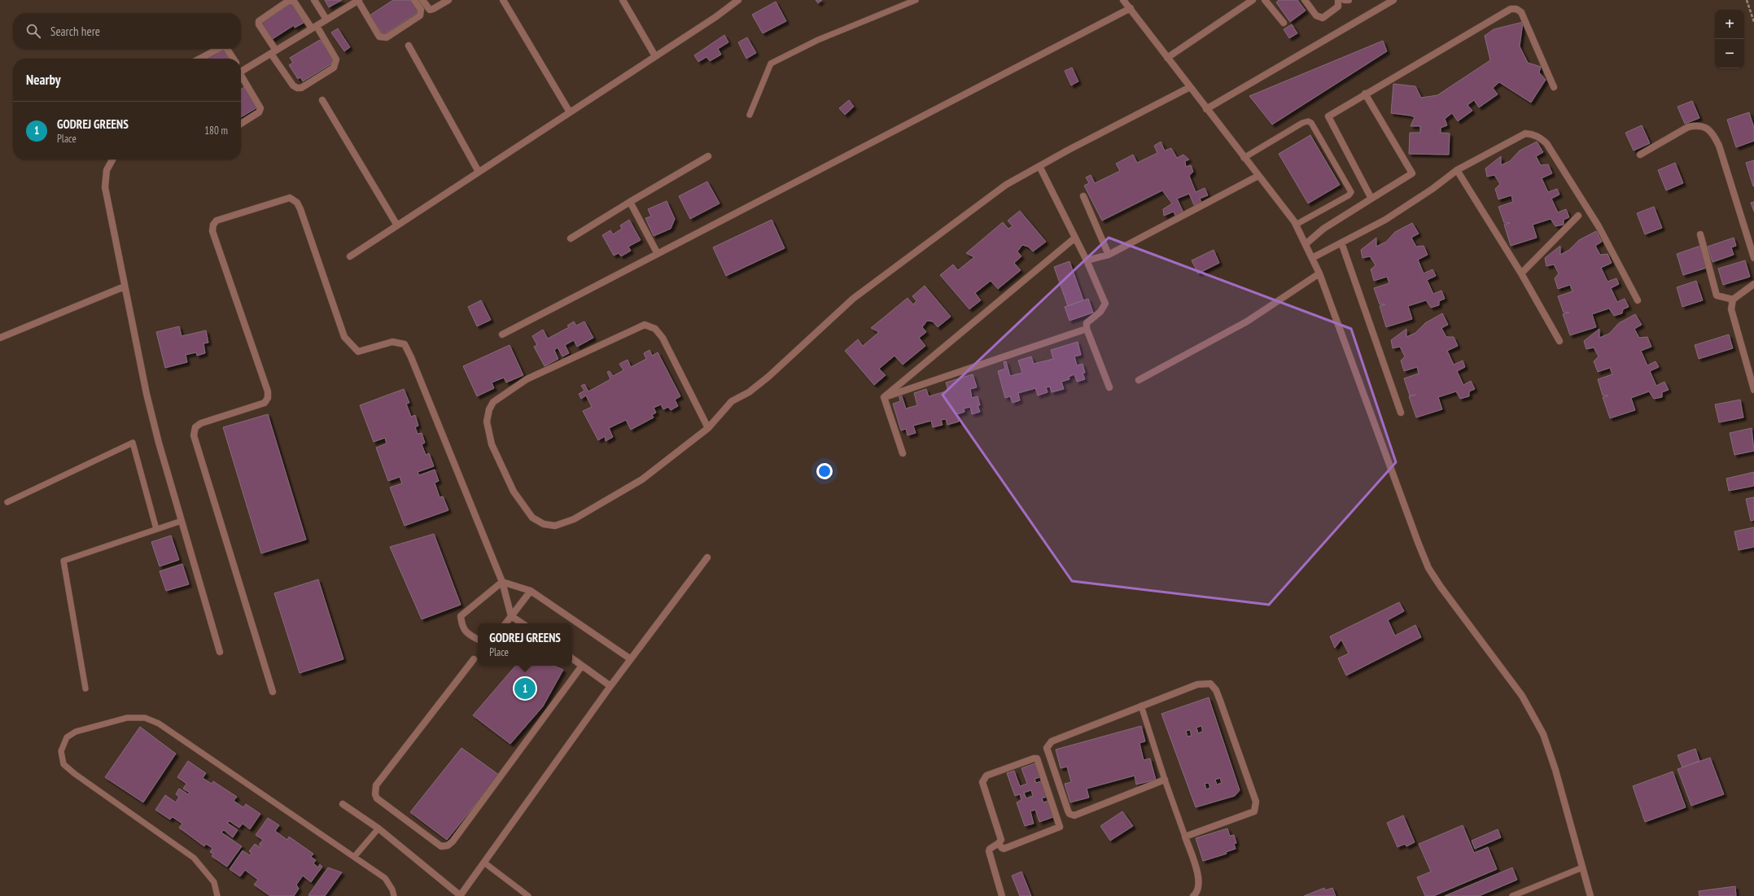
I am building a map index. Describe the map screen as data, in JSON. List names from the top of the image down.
{
  "page": {
    "map_buttons": ["+", "−"],
    "search": "Search here",
    "heading": "Nearby",
    "list": [
      {
        "mark": "1",
        "name": "GODREJ GREENS",
        "note": "Place",
        "value": "180 m"
      }
    ],
    "popup": ["GODREJ GREENS", "Place"],
    "pins": "1"
  }
}
